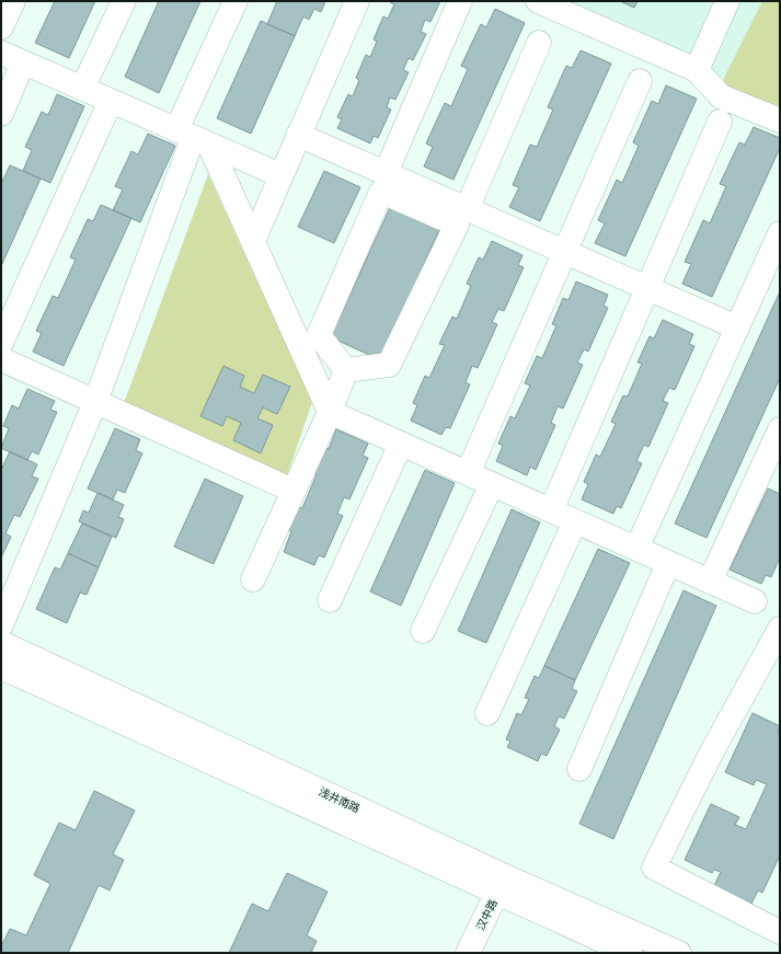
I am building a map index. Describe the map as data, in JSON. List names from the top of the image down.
{
  "streets": {
    "street": ["浅井南路", "汉中路"]
  },
  "crossings": [
    ["浅井南路", "汉中路"]
  ]
}
